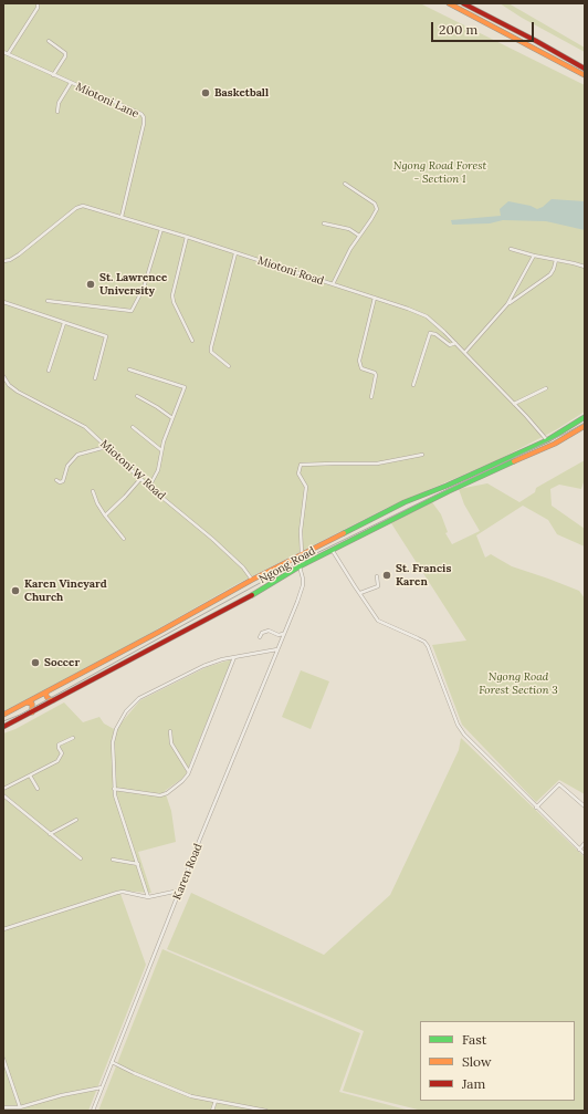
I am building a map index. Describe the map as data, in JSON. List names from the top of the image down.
{
  "streets": {
    "main road": ["Ngong Road"],
    "street": [
      "Miotoni Lane",
      "Miotoni Road",
      "Miotoni W Road",
      "Karen Road"
    ]
  },
  "crossings": [
    ["Miotoni Lane", "Miotoni Road"],
    ["Miotoni Road", "Ngong Road"],
    ["Miotoni W Road", "Ngong Road"],
    ["Ngong Road", "Karen Road"]
  ],
  "parks": ["Ngong Road Forest - Section 1", "Ngong Road Forest Section 3"],
  "places": [
    "Basketball",
    "St. Lawrence University",
    "St. Francis Karen",
    "Karen Vineyard Church",
    "Soccer"
  ],
  "legend": ["Fast", "Slow", "Jam"],
  "scale_bar": "200 m"
}
